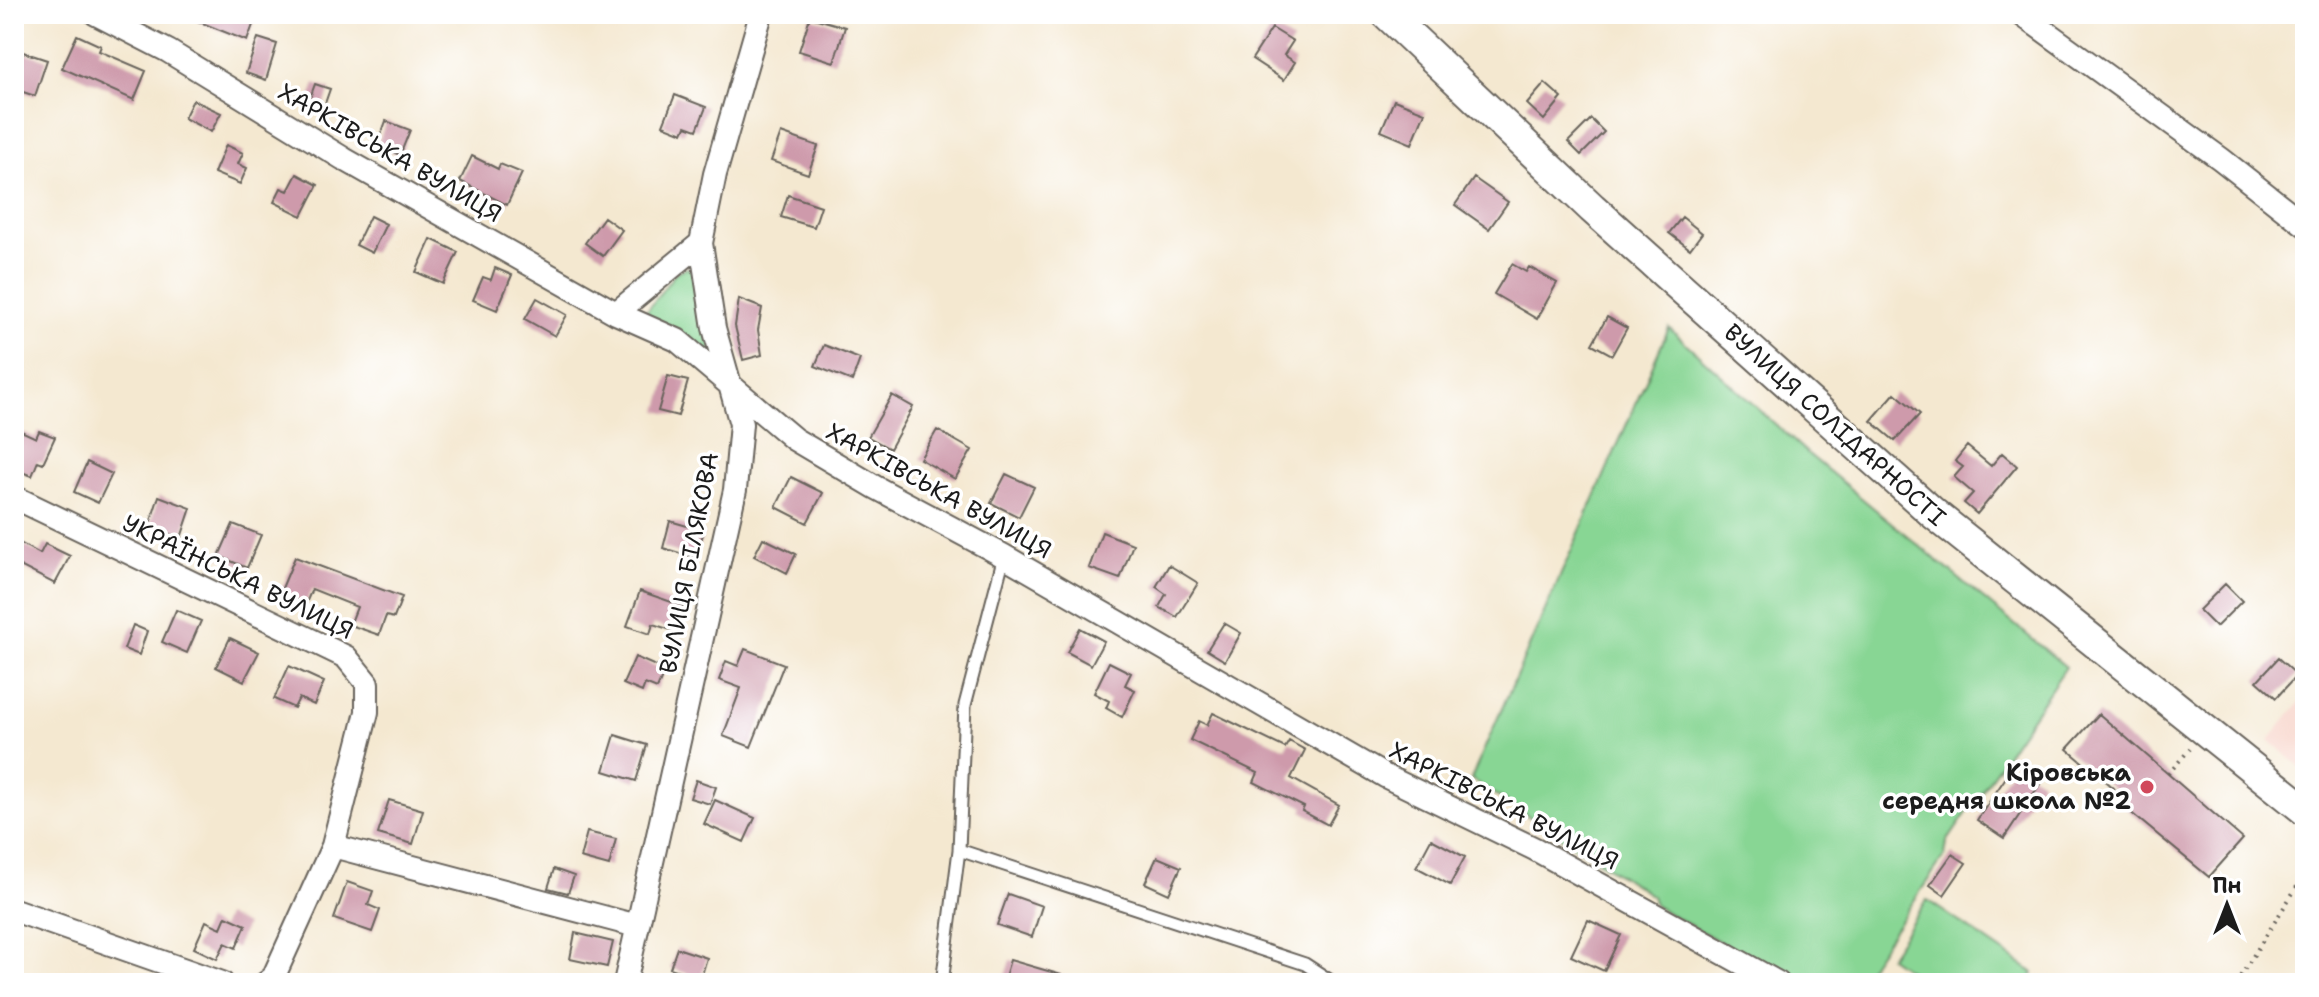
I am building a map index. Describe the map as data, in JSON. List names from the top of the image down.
{
  "streets": {
    "main road": ["ВУЛИЦЯ СОЛІДАРНОСТІ"],
    "street": ["ХАРКІВСЬКА ВУЛИЦЯ", "ВУЛИЦЯ БІЛЯКОВА", "УКРАЇНСЬКА ВУЛИЦЯ"]
  },
  "crossings": [
    ["ХАРКІВСЬКА ВУЛИЦЯ", "ВУЛИЦЯ БІЛЯКОВА"]
  ],
  "places": ["Кіровська середня школа №2"],
  "north": "top"
}
